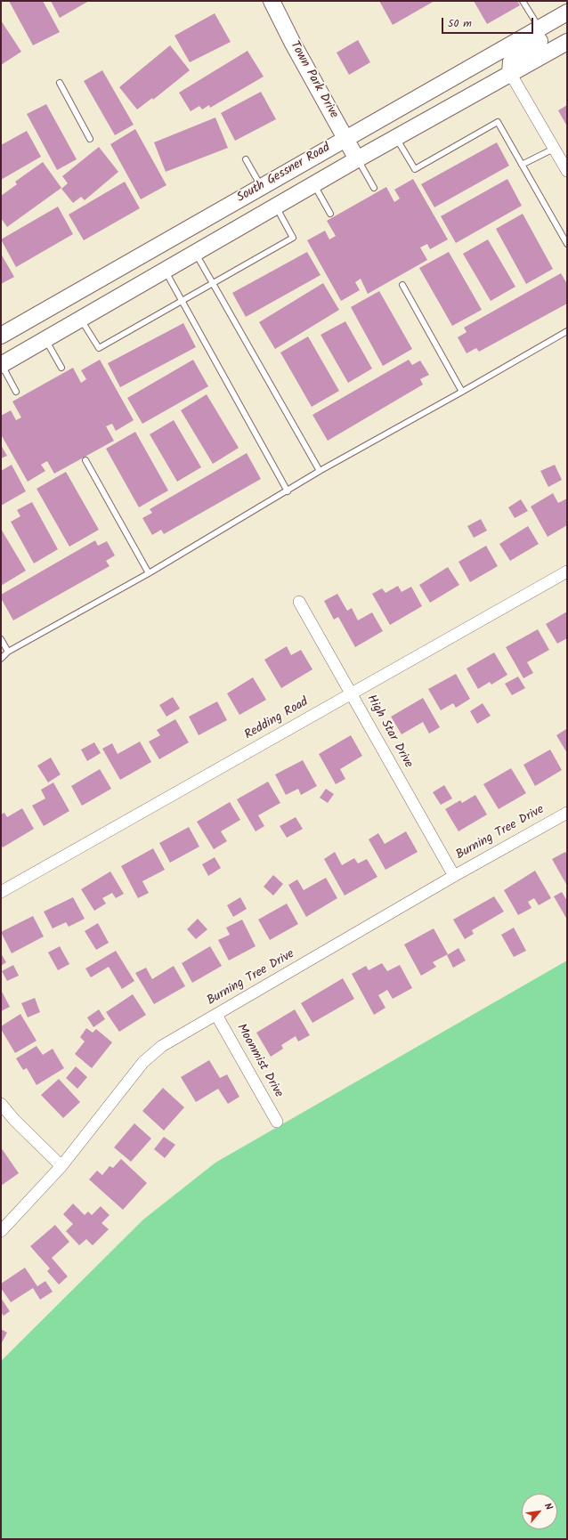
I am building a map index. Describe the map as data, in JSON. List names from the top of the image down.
{
  "streets": {
    "main road": ["Town Park Drive", "South Gessner Road"],
    "street": [
      "Redding Road",
      "High Star Drive",
      "Burning Tree Drive",
      "Moonmist Drive"
    ]
  },
  "crossings": [
    ["Town Park Drive", "South Gessner Road"],
    ["Redding Road", "High Star Drive"],
    ["High Star Drive", "Burning Tree Drive"],
    ["Burning Tree Drive", "Moonmist Drive"]
  ],
  "scale_bar": "50 m",
  "north": "top right"
}
